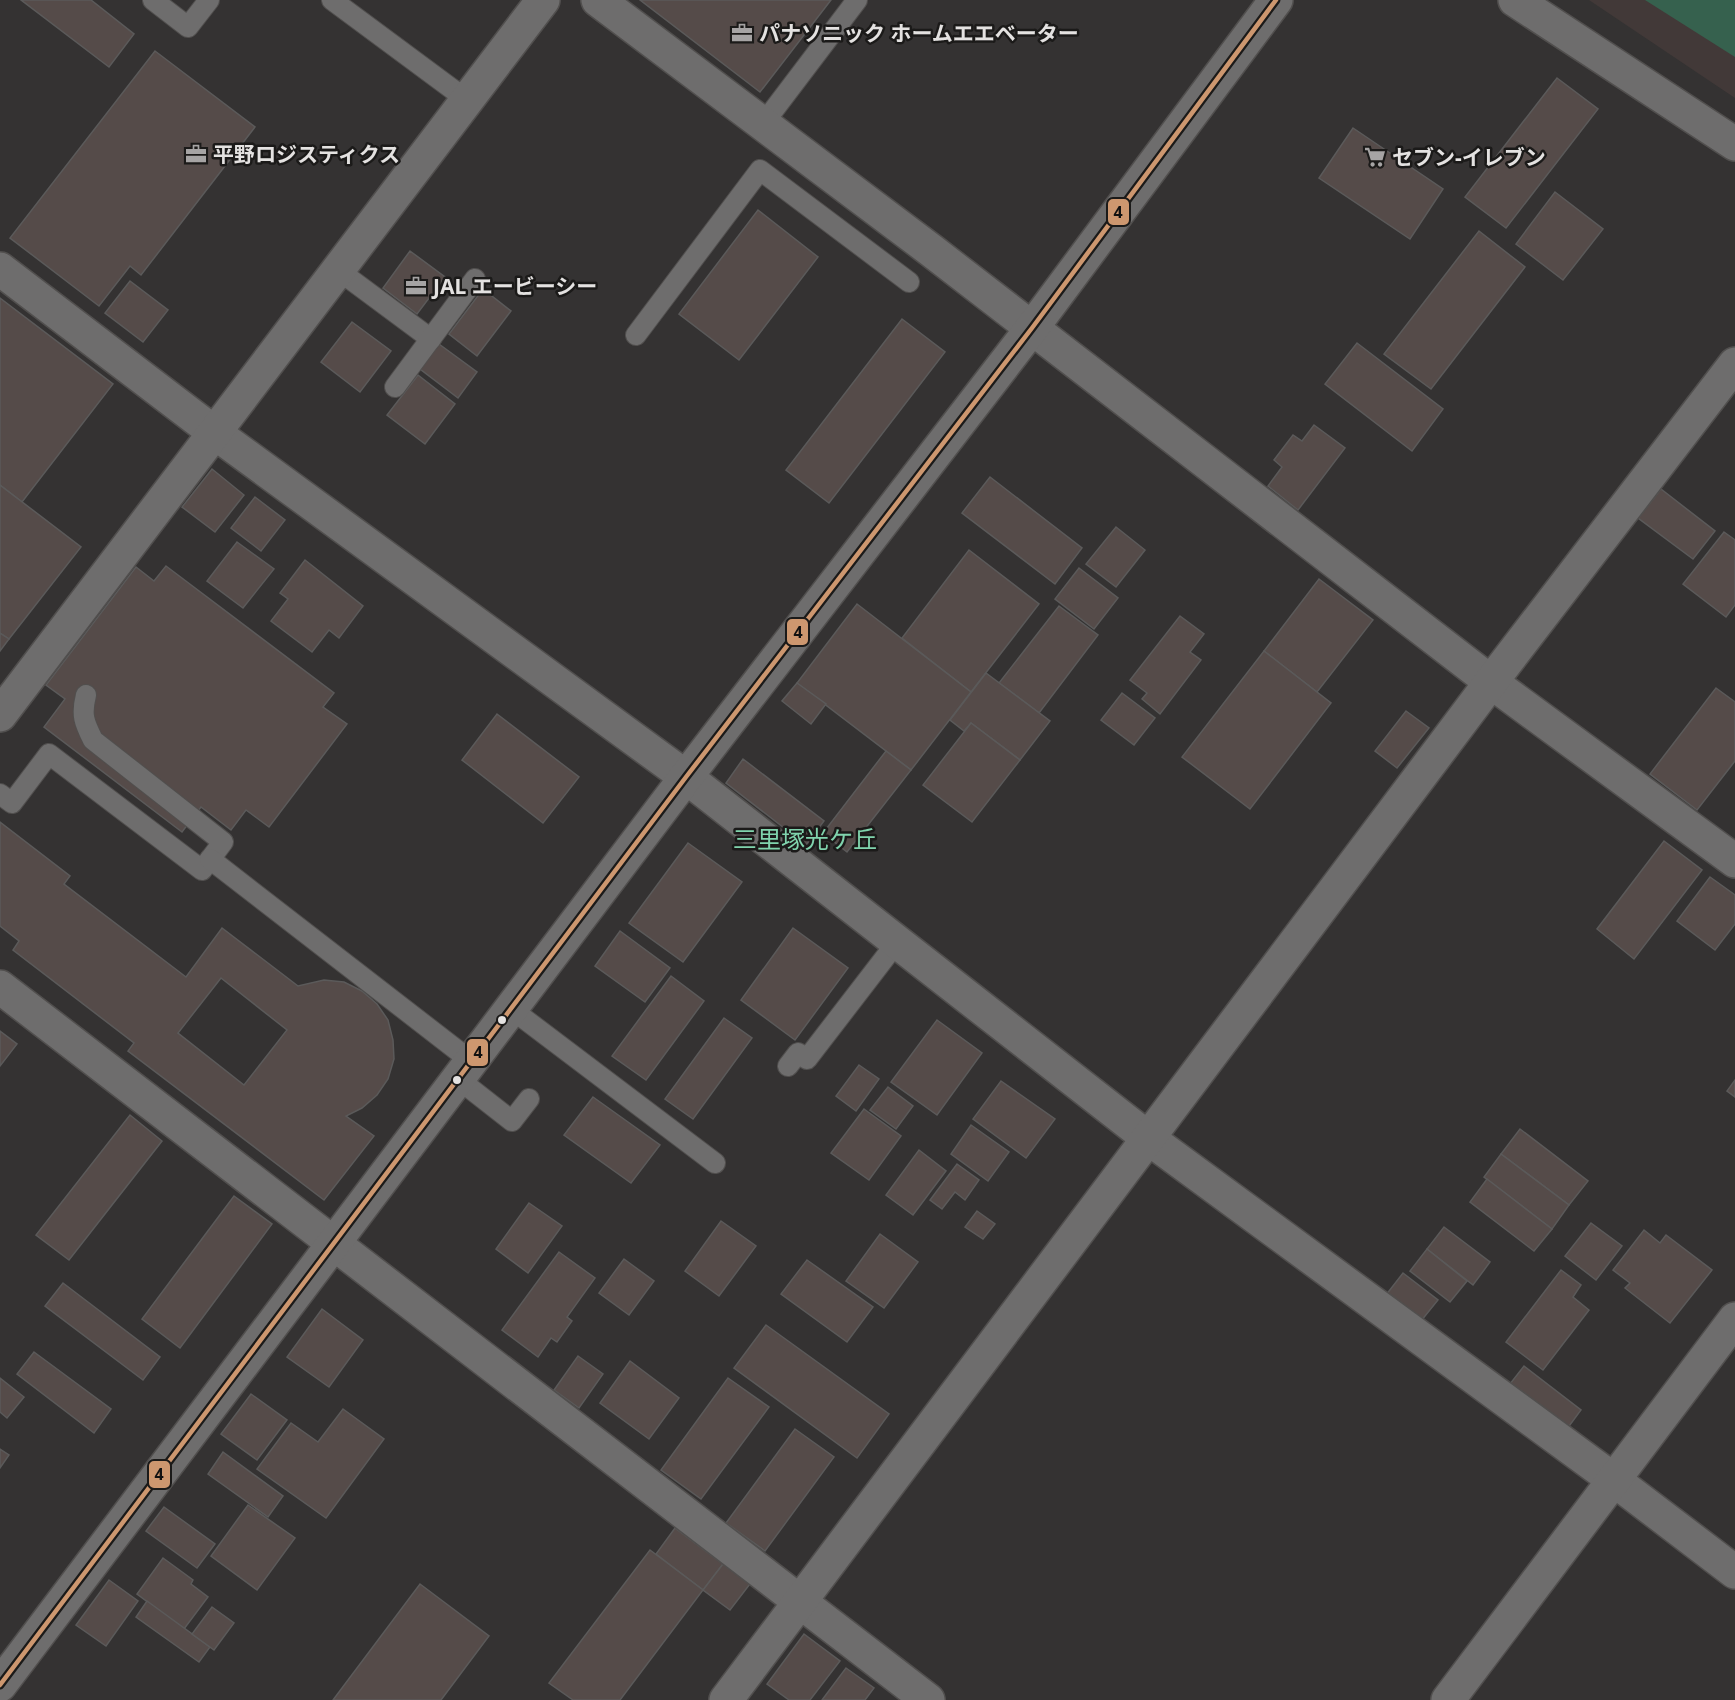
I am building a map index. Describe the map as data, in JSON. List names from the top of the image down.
{
  "districts": ["三里塚光ケ丘"],
  "places": {
    "office": ["パナソニック ホームエエベーター", "平野ロジスティクス", "JAL エービーシー"],
    "supermarket": ["セブン-イレブン"]
  },
  "lines": ["transit line 4"]
}
